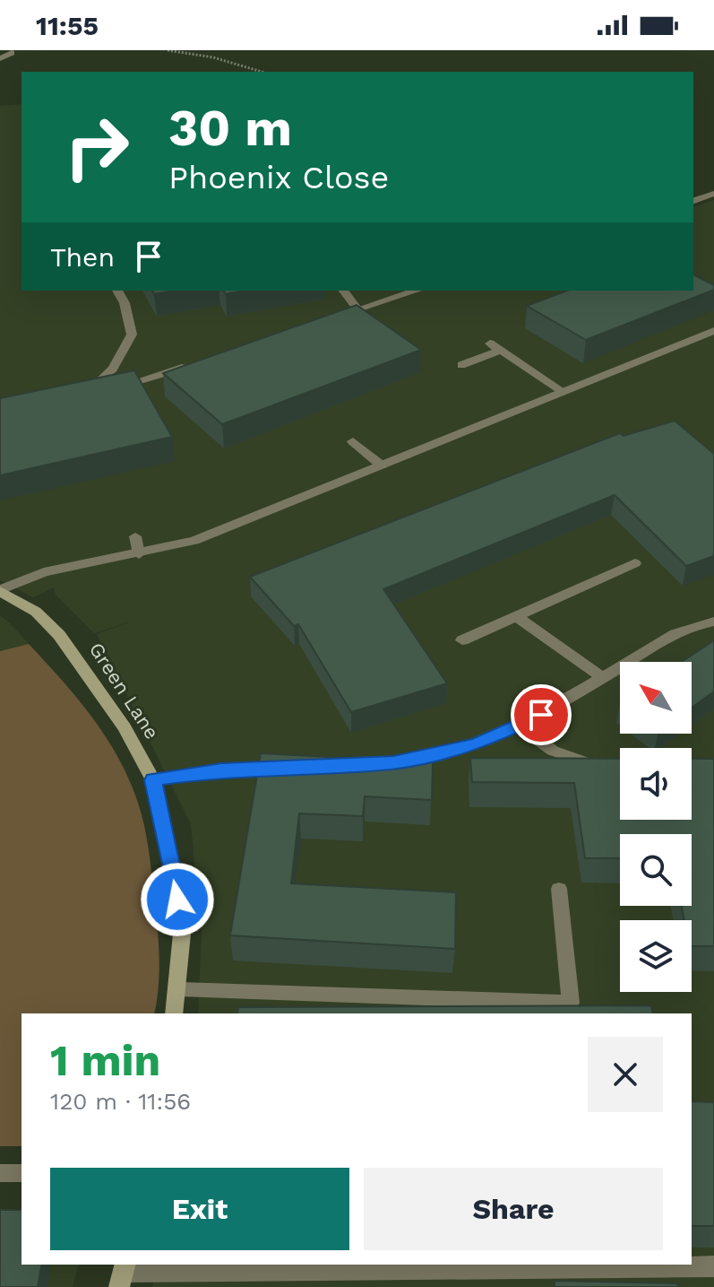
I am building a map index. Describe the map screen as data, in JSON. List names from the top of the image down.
{
  "streets": {
    "street": ["Green Lane"]
  },
  "north": "top left",
  "page": {
    "status": "11:55",
    "turn": ["30 m", "Phoenix Close"],
    "then": "Then",
    "heading": ["1 min", "120 m · 11:56"],
    "buttons": ["Exit", "Share"]
  }
}
